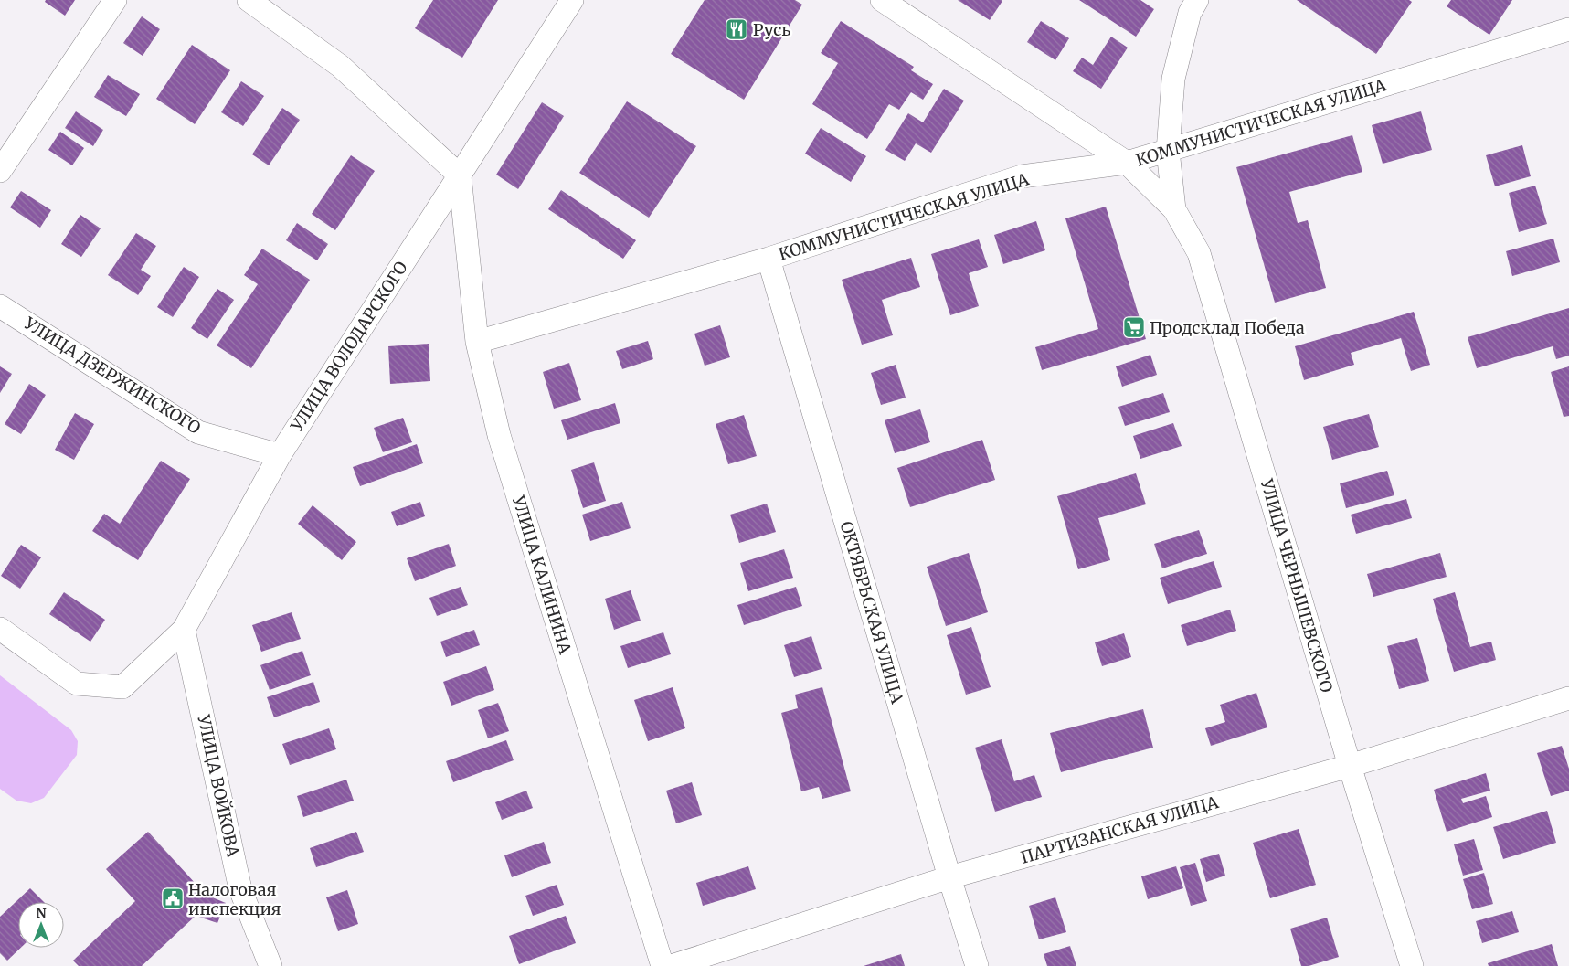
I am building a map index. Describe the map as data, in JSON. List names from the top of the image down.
{
  "streets": {
    "street": [
      "КОММУНИСТИЧЕСКАЯ УЛИЦА",
      "УЛИЦА ВОЛОДАРСКОГО",
      "УЛИЦА ДЗЕРЖИНСКОГО",
      "УЛИЦА КАЛИНИНА",
      "УЛИЦА ЧЕРНЫШЕВСКОГО",
      "ОКТЯБРЬСКАЯ УЛИЦА",
      "УЛИЦА ВОЙКОВА",
      "ПАРТИЗАНСКАЯ УЛИЦА"
    ]
  },
  "crossings": [
    ["КОММУНИСТИЧЕСКАЯ УЛИЦА", "УЛИЦА КАЛИНИНА"],
    ["КОММУНИСТИЧЕСКАЯ УЛИЦА", "ОКТЯБРЬСКАЯ УЛИЦА"],
    ["УЛИЦА ВОЛОДАРСКОГО", "УЛИЦА ДЗЕРЖИНСКОГО"],
    ["УЛИЦА ВОЛОДАРСКОГО", "УЛИЦА КАЛИНИНА"],
    ["УЛИЦА ВОЛОДАРСКОГО", "УЛИЦА ВОЙКОВА"],
    ["УЛИЦА ЧЕРНЫШЕВСКОГО", "ПАРТИЗАНСКАЯ УЛИЦА"],
    ["ОКТЯБРЬСКАЯ УЛИЦА", "ПАРТИЗАНСКАЯ УЛИЦА"]
  ],
  "places": {
    "restaurant": ["Русь"],
    "supermarket": ["Продсклад Победа"],
    "public building": ["Налоговая инспекция"]
  },
  "north": "top"
}
